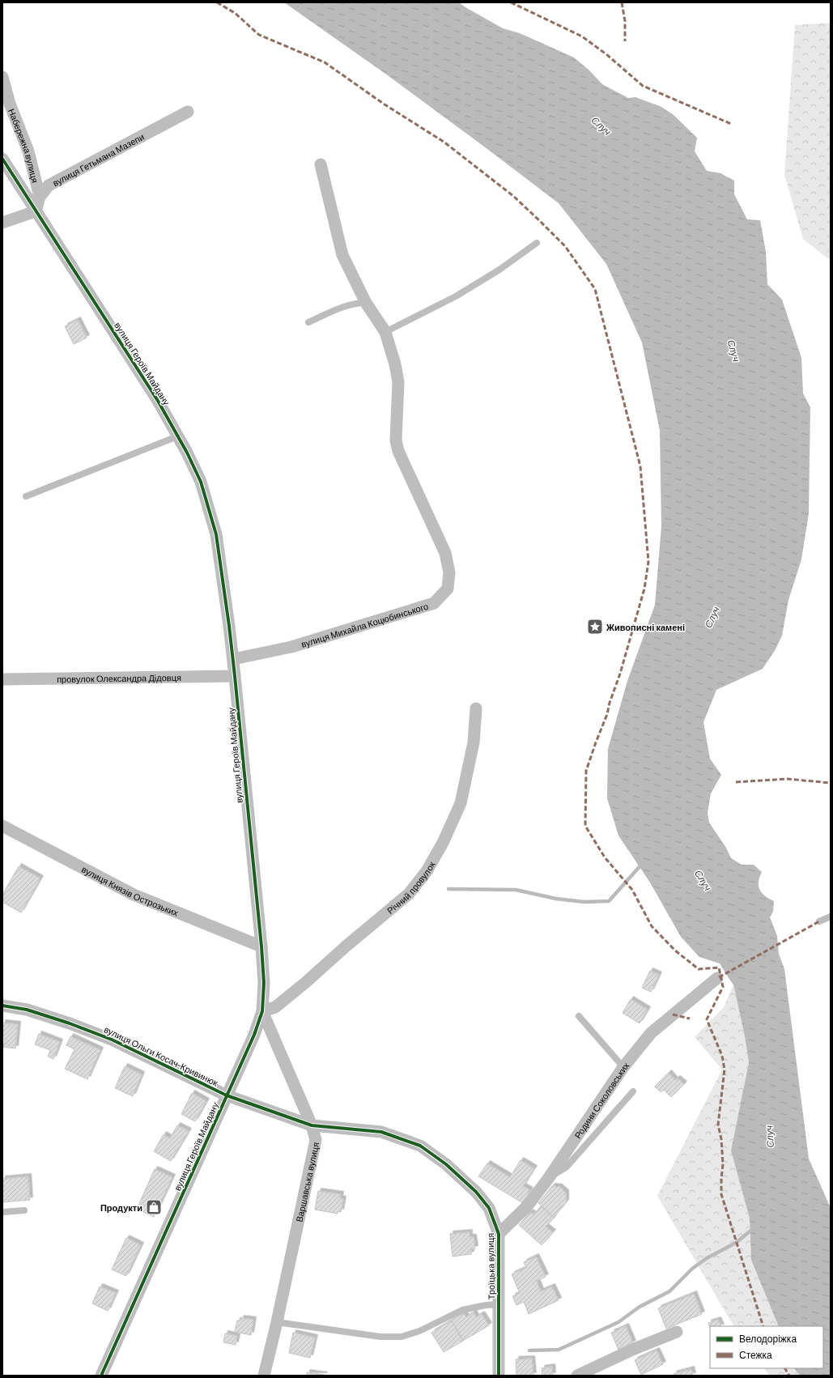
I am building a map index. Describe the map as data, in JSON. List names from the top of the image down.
{
  "streets": {
    "street": [
      "Набережна вулиця",
      "вулиця Гетьмана Мазепи",
      "вулиця Героїв Майдану",
      "вулиця Михайла Коцюбинського",
      "провулок Олександра Дідовця",
      "Річний провулок",
      "вулиця Князів Острозьких",
      "вулиця Ольги Косач-Кривинюк",
      "Родини Соколовських",
      "Варшавська вулиця",
      "Троїцька вулиця"
    ]
  },
  "crossings": [
    ["Набережна вулиця", "вулиця Гетьмана Мазепи"],
    ["вулиця Гетьмана Мазепи", "вулиця Героїв Майдану"],
    ["вулиця Героїв Майдану", "вулиця Михайла Коцюбинського"],
    ["вулиця Героїв Майдану", "провулок Олександра Дідовця"],
    ["вулиця Героїв Майдану", "Річний провулок"],
    ["вулиця Героїв Майдану", "вулиця Князів Острозьких"],
    ["вулиця Героїв Майдану", "вулиця Ольги Косач-Кривинюк"],
    ["вулиця Героїв Майдану", "Варшавська вулиця"],
    ["Річний провулок", "Варшавська вулиця"],
    ["вулиця Ольги Косач-Кривинюк", "Варшавська вулиця"],
    ["вулиця Ольги Косач-Кривинюк", "Троїцька вулиця"],
    ["Родини Соколовських", "Троїцька вулиця"],
    ["Варшавська вулиця", "Троїцька вулиця"]
  ],
  "water": ["Случ"],
  "places": {
    "place": ["Живописні камені"],
    "shop": ["Продукти"]
  },
  "legend": ["Велодоріжка", "Стежка"]
}
